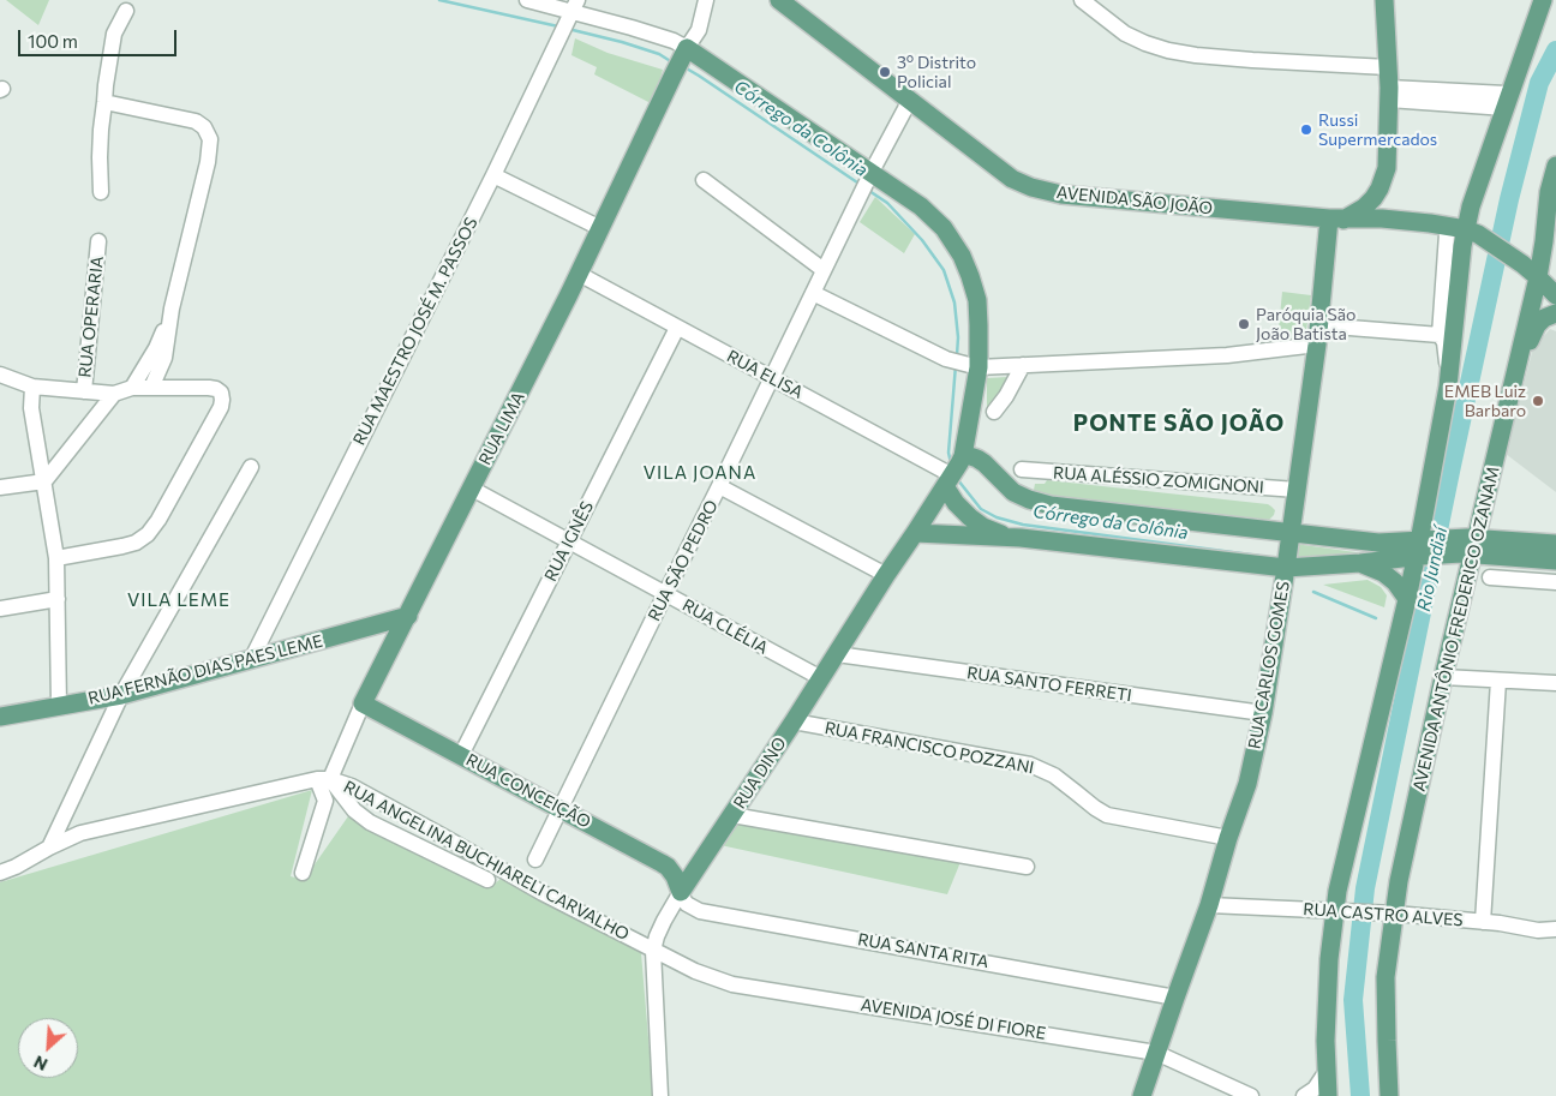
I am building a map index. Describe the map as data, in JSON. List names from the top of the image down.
{
  "streets": {
    "main road": [
      "AVENIDA SÃO JOÃO",
      "RUA LIMA",
      "AVENIDA ANTÔNIO FREDERICO OZANAM",
      "RUA CARLOS GOMES",
      "RUA FERNÃO DIAS PAES LEME",
      "RUA DINO",
      "RUA CONCEIÇÃO"
    ],
    "street": [
      "RUA OPERARIA",
      "RUA MAESTRO JOSÉ M. PASSOS",
      "RUA ELISA",
      "RUA ALÉSSIO ZOMIGNONI",
      "RUA IGNÊS",
      "RUA SÃO PEDRO",
      "RUA CLÉLIA",
      "RUA SANTO FERRETI",
      "RUA FRANCISCO POZZANI",
      "RUA ANGELINA BUCHIARELI CARVALHO",
      "RUA CASTRO ALVES",
      "RUA SANTA RITA",
      "AVENIDA JOSÉ DI FIORE"
    ]
  },
  "crossings": [
    ["AVENIDA SÃO JOÃO", "RUA SÃO PEDRO"],
    ["AVENIDA SÃO JOÃO", "AVENIDA ANTÔNIO FREDERICO OZANAM"],
    ["AVENIDA SÃO JOÃO", "RUA CARLOS GOMES"],
    ["RUA MAESTRO JOSÉ M. PASSOS", "RUA FERNÃO DIAS PAES LEME"],
    ["RUA ELISA", "RUA LIMA"],
    ["RUA ELISA", "RUA IGNÊS"],
    ["RUA ELISA", "RUA SÃO PEDRO"],
    ["RUA ELISA", "RUA DINO"],
    ["RUA LIMA", "RUA CLÉLIA"],
    ["RUA LIMA", "RUA FERNÃO DIAS PAES LEME"],
    ["RUA LIMA", "RUA CONCEIÇÃO"],
    ["RUA LIMA", "RUA ANGELINA BUCHIARELI CARVALHO"],
    ["RUA ALÉSSIO ZOMIGNONI", "RUA CARLOS GOMES"],
    ["RUA IGNÊS", "RUA CLÉLIA"],
    ["RUA IGNÊS", "RUA CONCEIÇÃO"],
    ["RUA SÃO PEDRO", "RUA CLÉLIA"],
    ["RUA SÃO PEDRO", "RUA CONCEIÇÃO"],
    ["RUA CLÉLIA", "RUA DINO"],
    ["AVENIDA ANTÔNIO FREDERICO OZANAM", "RUA CASTRO ALVES"],
    ["RUA CARLOS GOMES", "RUA SANTO FERRETI"],
    ["RUA CARLOS GOMES", "RUA FRANCISCO POZZANI"],
    ["RUA CARLOS GOMES", "RUA CASTRO ALVES"],
    ["RUA CARLOS GOMES", "RUA SANTA RITA"],
    ["RUA CARLOS GOMES", "AVENIDA JOSÉ DI FIORE"],
    ["RUA SANTO FERRETI", "RUA DINO"],
    ["RUA FRANCISCO POZZANI", "RUA DINO"],
    ["RUA DINO", "RUA CONCEIÇÃO"],
    ["RUA DINO", "RUA ANGELINA BUCHIARELI CARVALHO"],
    ["RUA DINO", "RUA SANTA RITA"],
    ["RUA DINO", "AVENIDA JOSÉ DI FIORE"],
    ["RUA CONCEIÇÃO", "RUA SANTA RITA"],
    ["RUA ANGELINA BUCHIARELI CARVALHO", "AVENIDA JOSÉ DI FIORE"]
  ],
  "districts": ["PONTE SÃO JOÃO", "VILA JOANA", "VILA LEME"],
  "water": ["Córrego da Colônia", "Rio Jundiaí"],
  "places": [
    "3º Distrito Policial",
    "Russi Supermercados",
    "Paróquia São João Batista",
    "EMEB Luiz Barbaro"
  ],
  "scale_bar": "100 m",
  "north": "bottom left"
}
